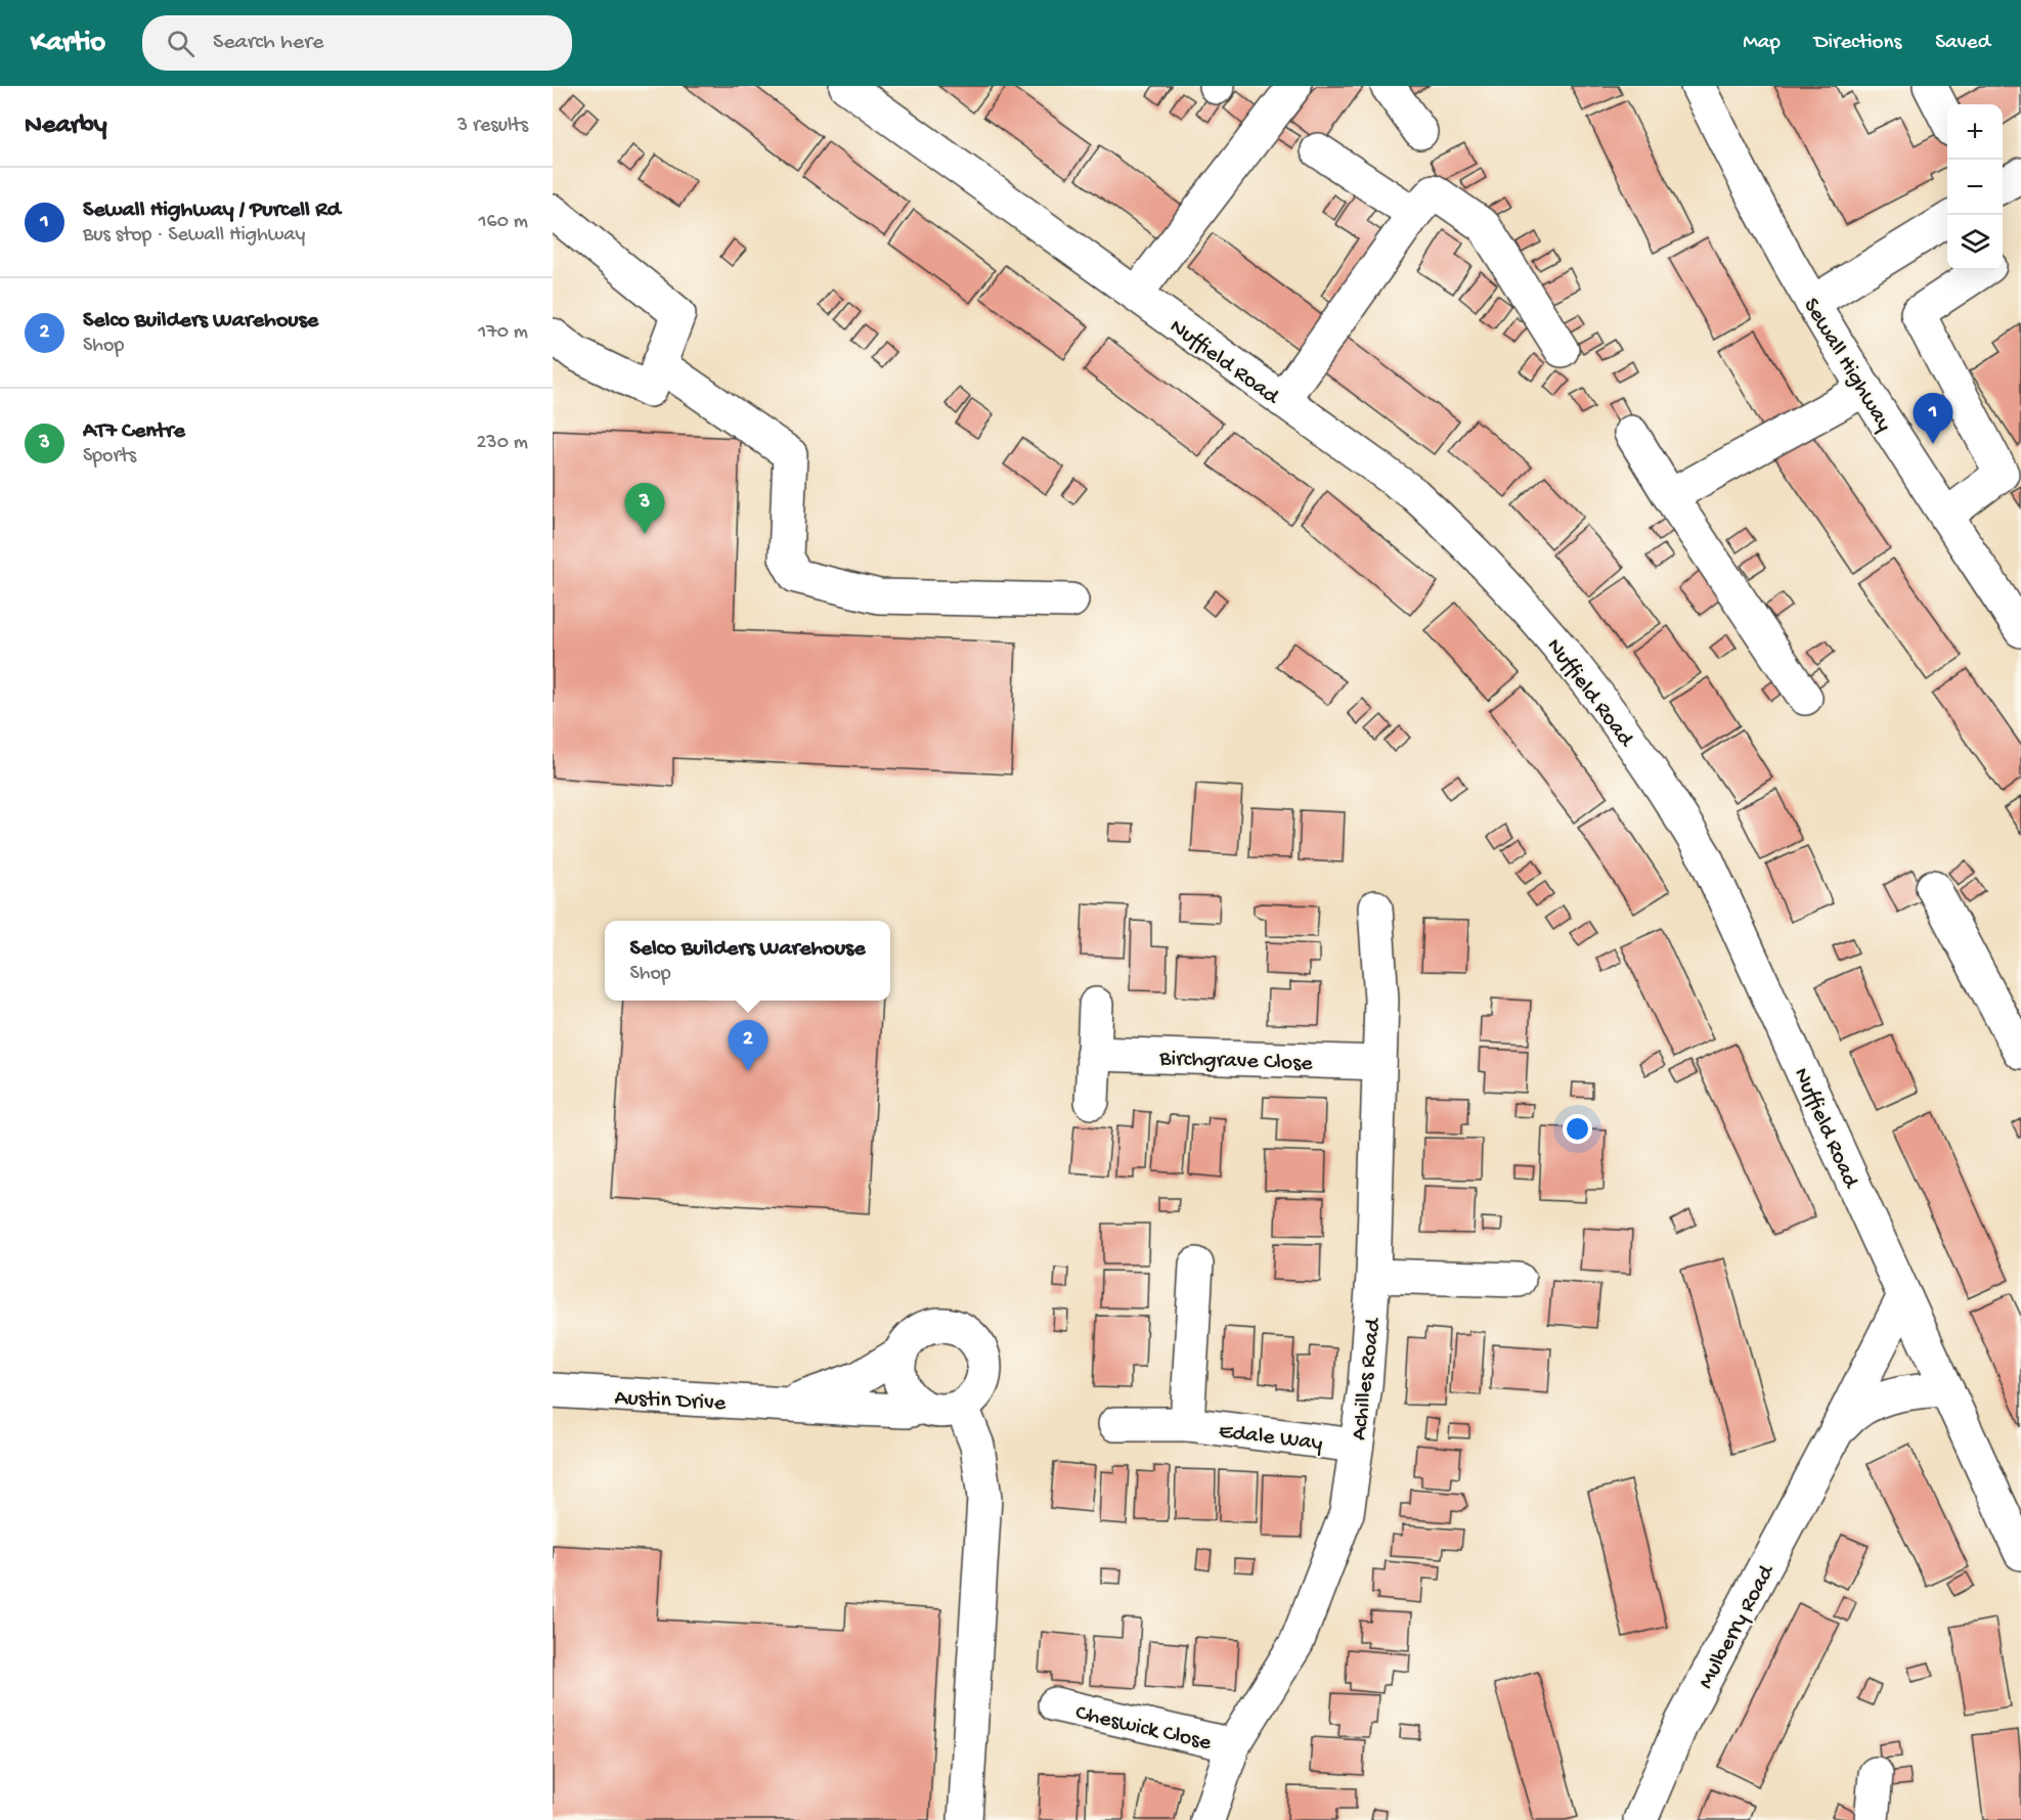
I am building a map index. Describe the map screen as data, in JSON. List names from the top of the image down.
{
  "streets": {
    "street": [
      "Nuffield Road",
      "Sewall Highway",
      "Birchgrave Close",
      "Achilles Road",
      "Austin Drive",
      "Edale Way",
      "Mulberry Road",
      "Cheswick Close"
    ]
  },
  "crossings": [
    ["Nuffield Road", "Mulberry Road"],
    ["Birchgrave Close", "Achilles Road"],
    ["Achilles Road", "Edale Way"],
    ["Achilles Road", "Cheswick Close"]
  ],
  "page": {
    "header": "Kartio",
    "search": "Search here",
    "nav": ["Map", "Directions", "Saved"],
    "heading": ["Nearby", "3 results"],
    "map_buttons": ["+", "−"],
    "list": [
      {
        "mark": "1",
        "name": "Sewall Highway / Purcell Rd",
        "note": "Bus stop · Sewall Highway",
        "value": "160 m"
      },
      {
        "mark": "2",
        "name": "Selco Builders Warehouse",
        "note": "Shop",
        "value": "170 m"
      },
      {
        "mark": "3",
        "name": "AT7 Centre",
        "note": "Sports",
        "value": "230 m"
      }
    ],
    "pins": ["1", "3", "2"],
    "popup": ["Selco Builders Warehouse", "Shop"]
  }
}
